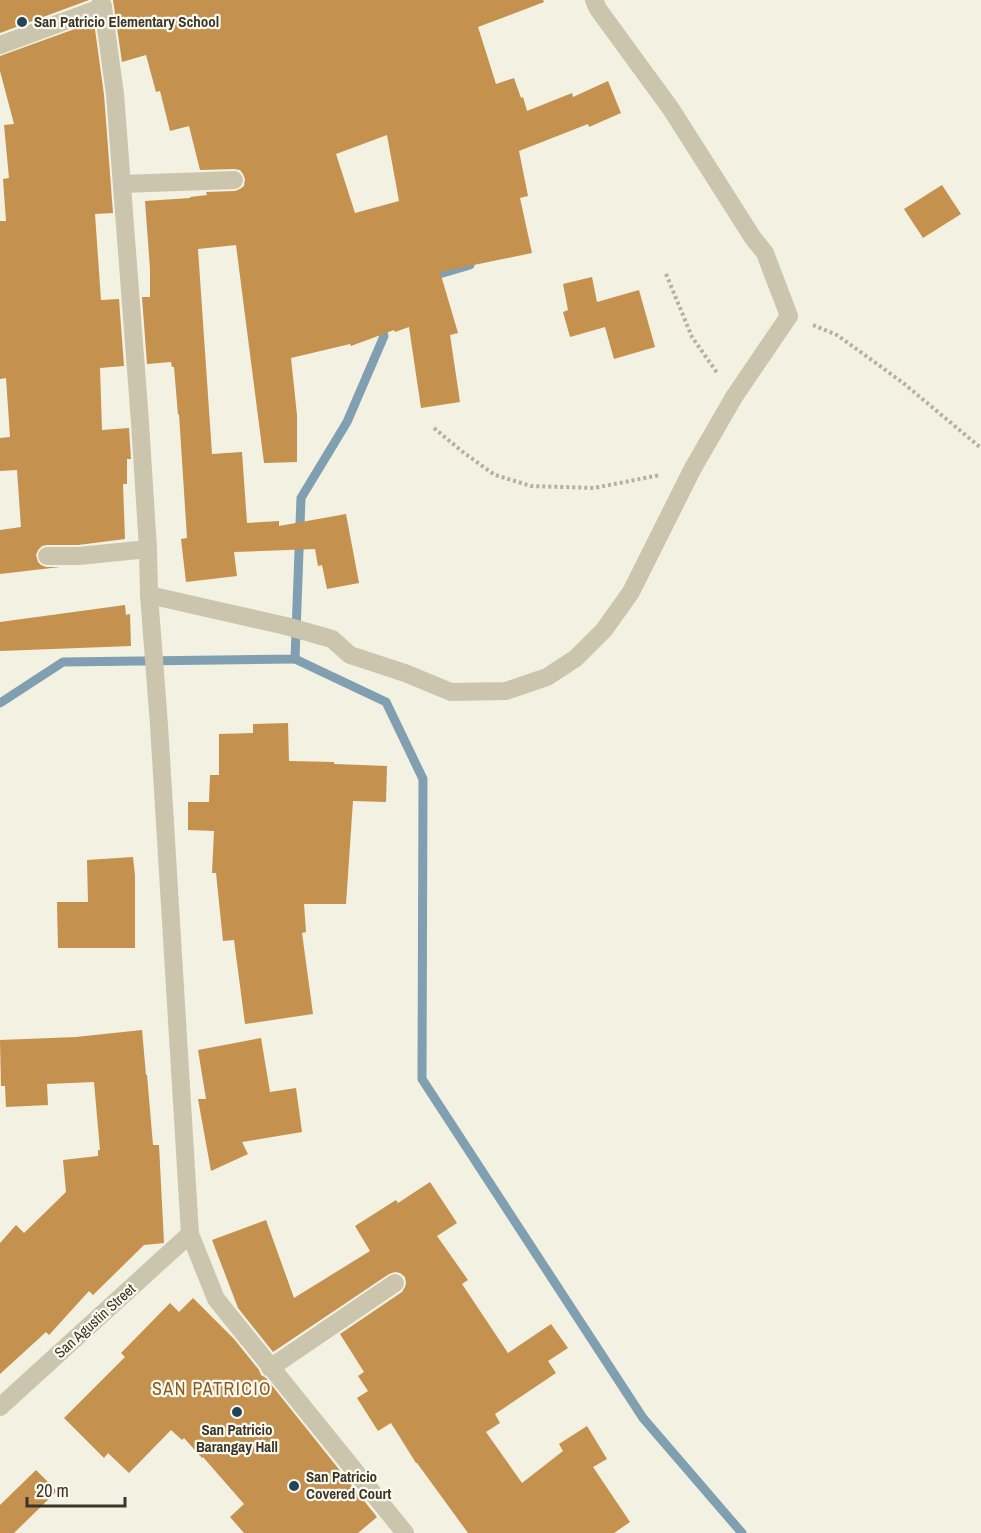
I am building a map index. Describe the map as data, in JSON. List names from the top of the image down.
{
  "streets": {
    "street": ["San Agustin Street"]
  },
  "districts": ["SAN PATRICIO"],
  "places": ["San Patricio Elementary School", "San Patricio Barangay Hall", "San Patricio Covered Court"],
  "scale_bar": "20 m"
}
